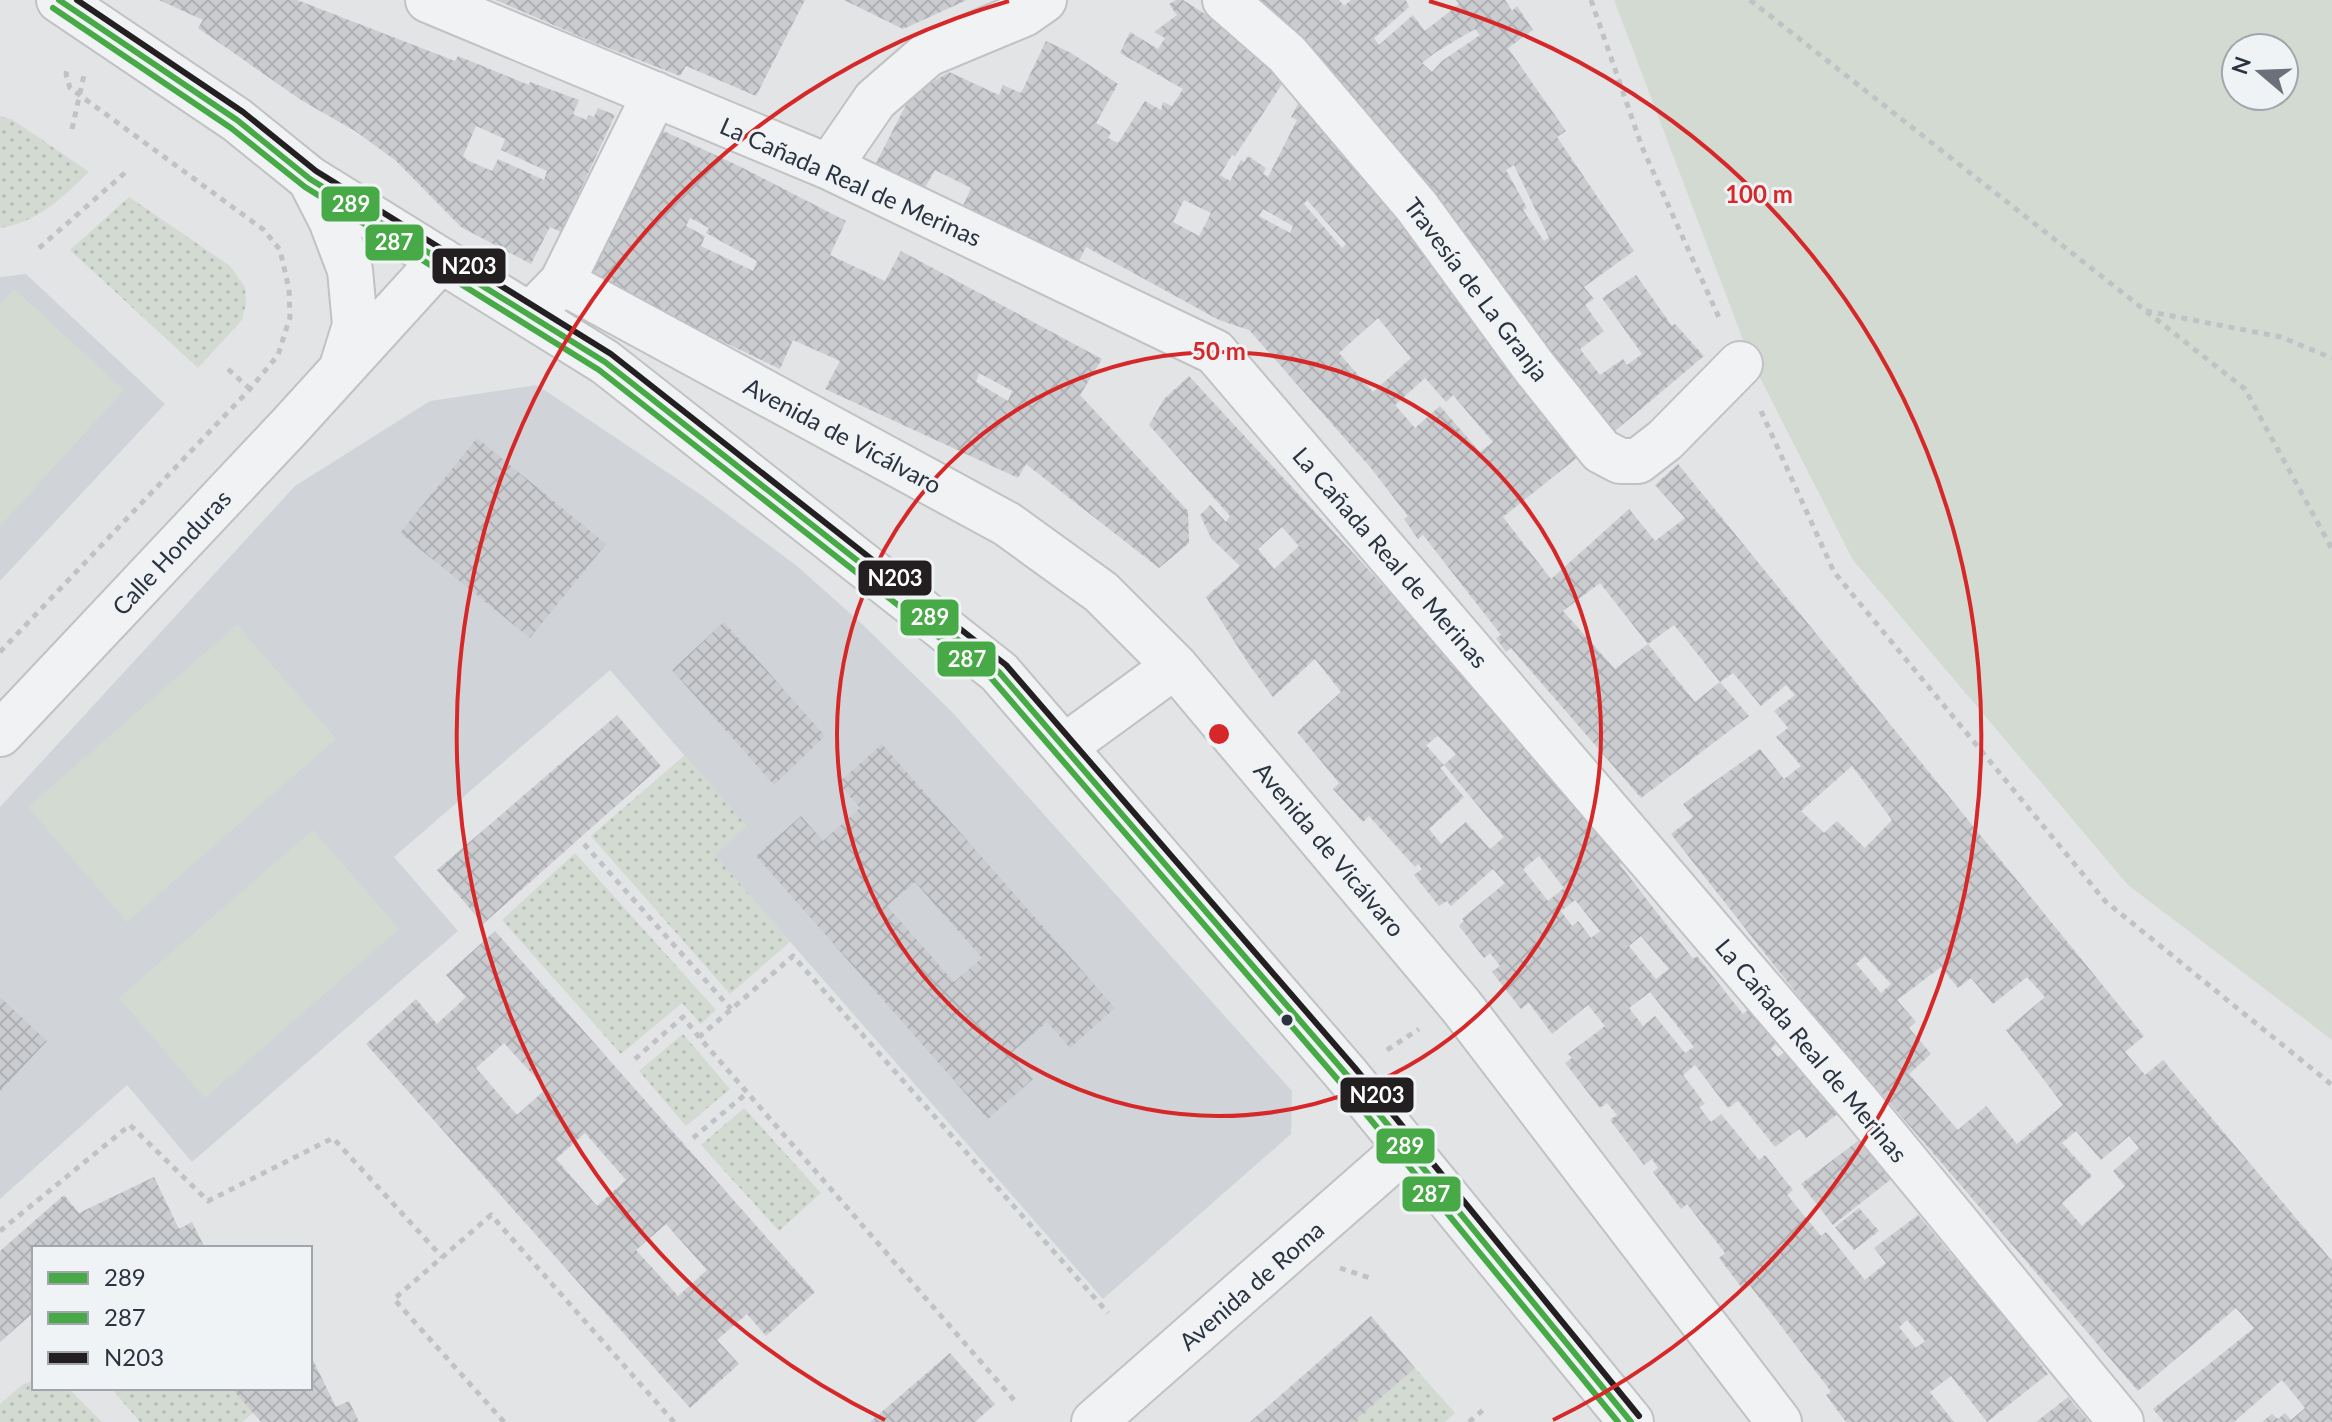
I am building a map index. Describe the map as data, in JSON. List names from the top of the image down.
{
  "streets": {
    "street": [
      "La Cañada Real de Merinas",
      "Travesía de La Granja",
      "Avenida de Vicálvaro",
      "Calle Honduras",
      "Avenida de Roma"
    ]
  },
  "lines": ["transit line 289", "transit line N203", "transit line 287"],
  "legend": ["289", "287", "N203"],
  "north": "left",
  "rings": ["100 m", "50 m"]
}
